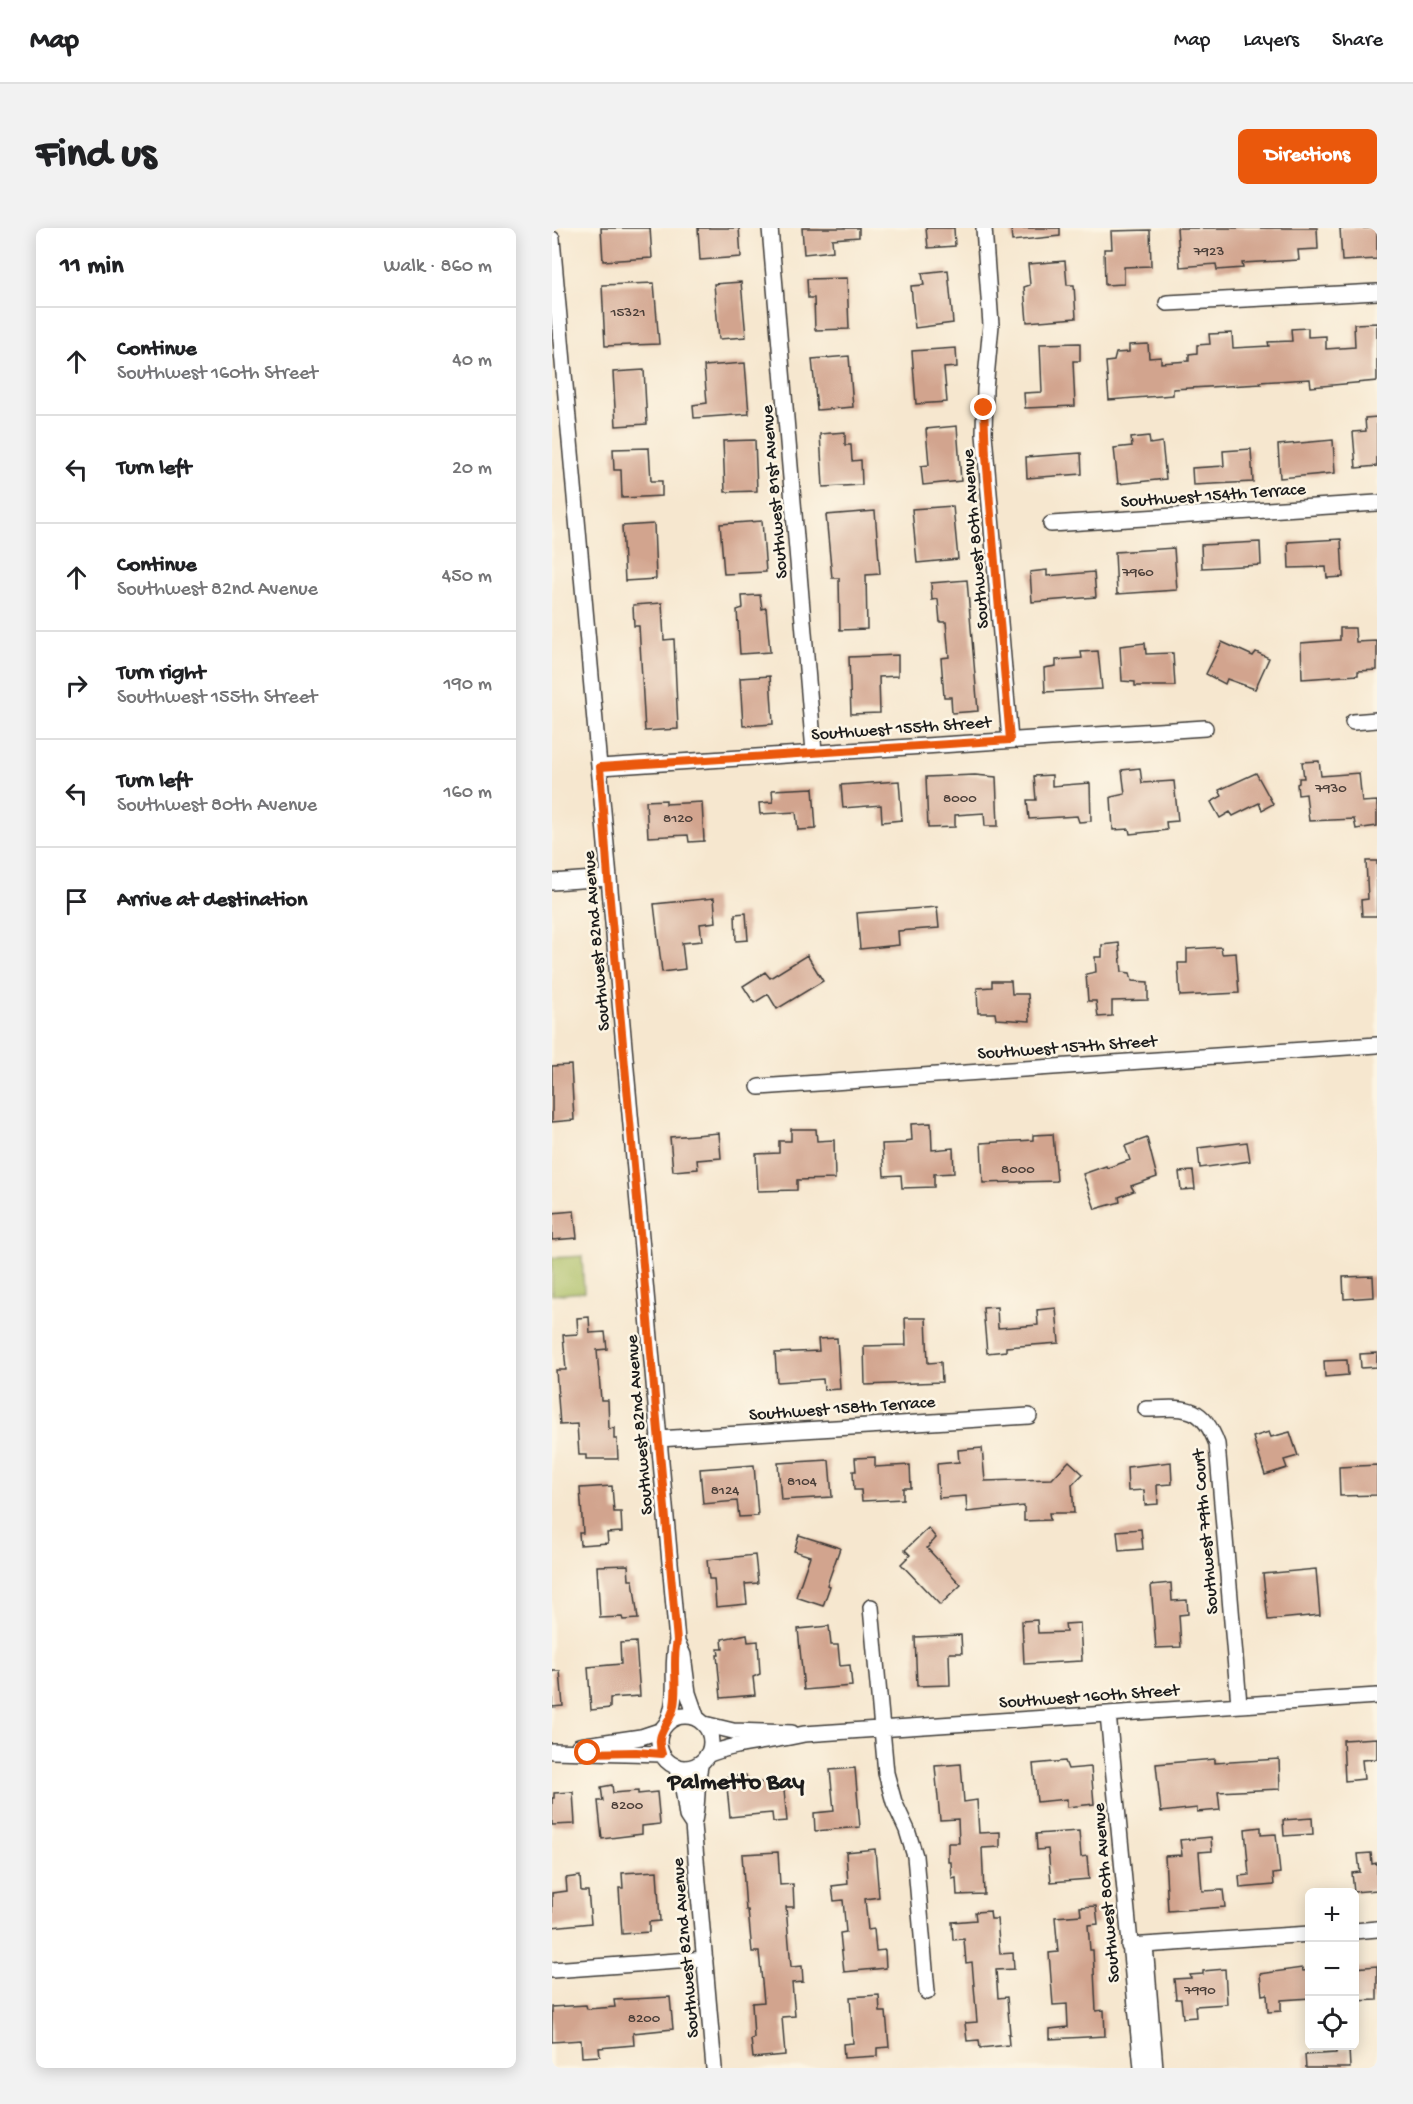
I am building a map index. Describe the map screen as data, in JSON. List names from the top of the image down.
{
  "streets": {
    "street": [
      "Southwest 81st Avenue",
      "Southwest 154th Terrace",
      "Southwest 80th Avenue",
      "Southwest 155th Street",
      "Southwest 82nd Avenue",
      "Southwest 157th Street",
      "Southwest 158th Terrace",
      "Southwest 79th Court",
      "Southwest 160th Street"
    ]
  },
  "crossings": [
    ["Southwest 81st Avenue", "Southwest 155th Street"],
    ["Southwest 80th Avenue", "Southwest 155th Street"],
    ["Southwest 80th Avenue", "Southwest 160th Street"],
    ["Southwest 155th Street", "Southwest 82nd Avenue"],
    ["Southwest 82nd Avenue", "Southwest 158th Terrace"],
    ["Southwest 82nd Avenue", "Southwest 160th Street"],
    ["Southwest 79th Court", "Southwest 160th Street"]
  ],
  "districts": ["Palmetto Bay"],
  "house_numbers": [
    "7923",
    "15321",
    "7960",
    "7930",
    "8000",
    "8120",
    "8000",
    "8104",
    "8124",
    "8200",
    "7990",
    "8200"
  ],
  "page": {
    "header": "Map",
    "nav": ["Map", "Layers", "Share"],
    "buttons": "Directions",
    "title": "Find us",
    "heading": ["11 min", "Walk · 860 m"],
    "list": [
      ["Continue", "Southwest 160th Street", "40 m"],
      ["Turn left", "20 m"],
      ["Continue", "Southwest 82nd Avenue", "450 m"],
      ["Turn right", "Southwest 155th Street", "190 m"],
      ["Turn left", "Southwest 80th Avenue", "160 m"],
      "Arrive at destination"
    ],
    "map_buttons": ["+", "−"]
  }
}
